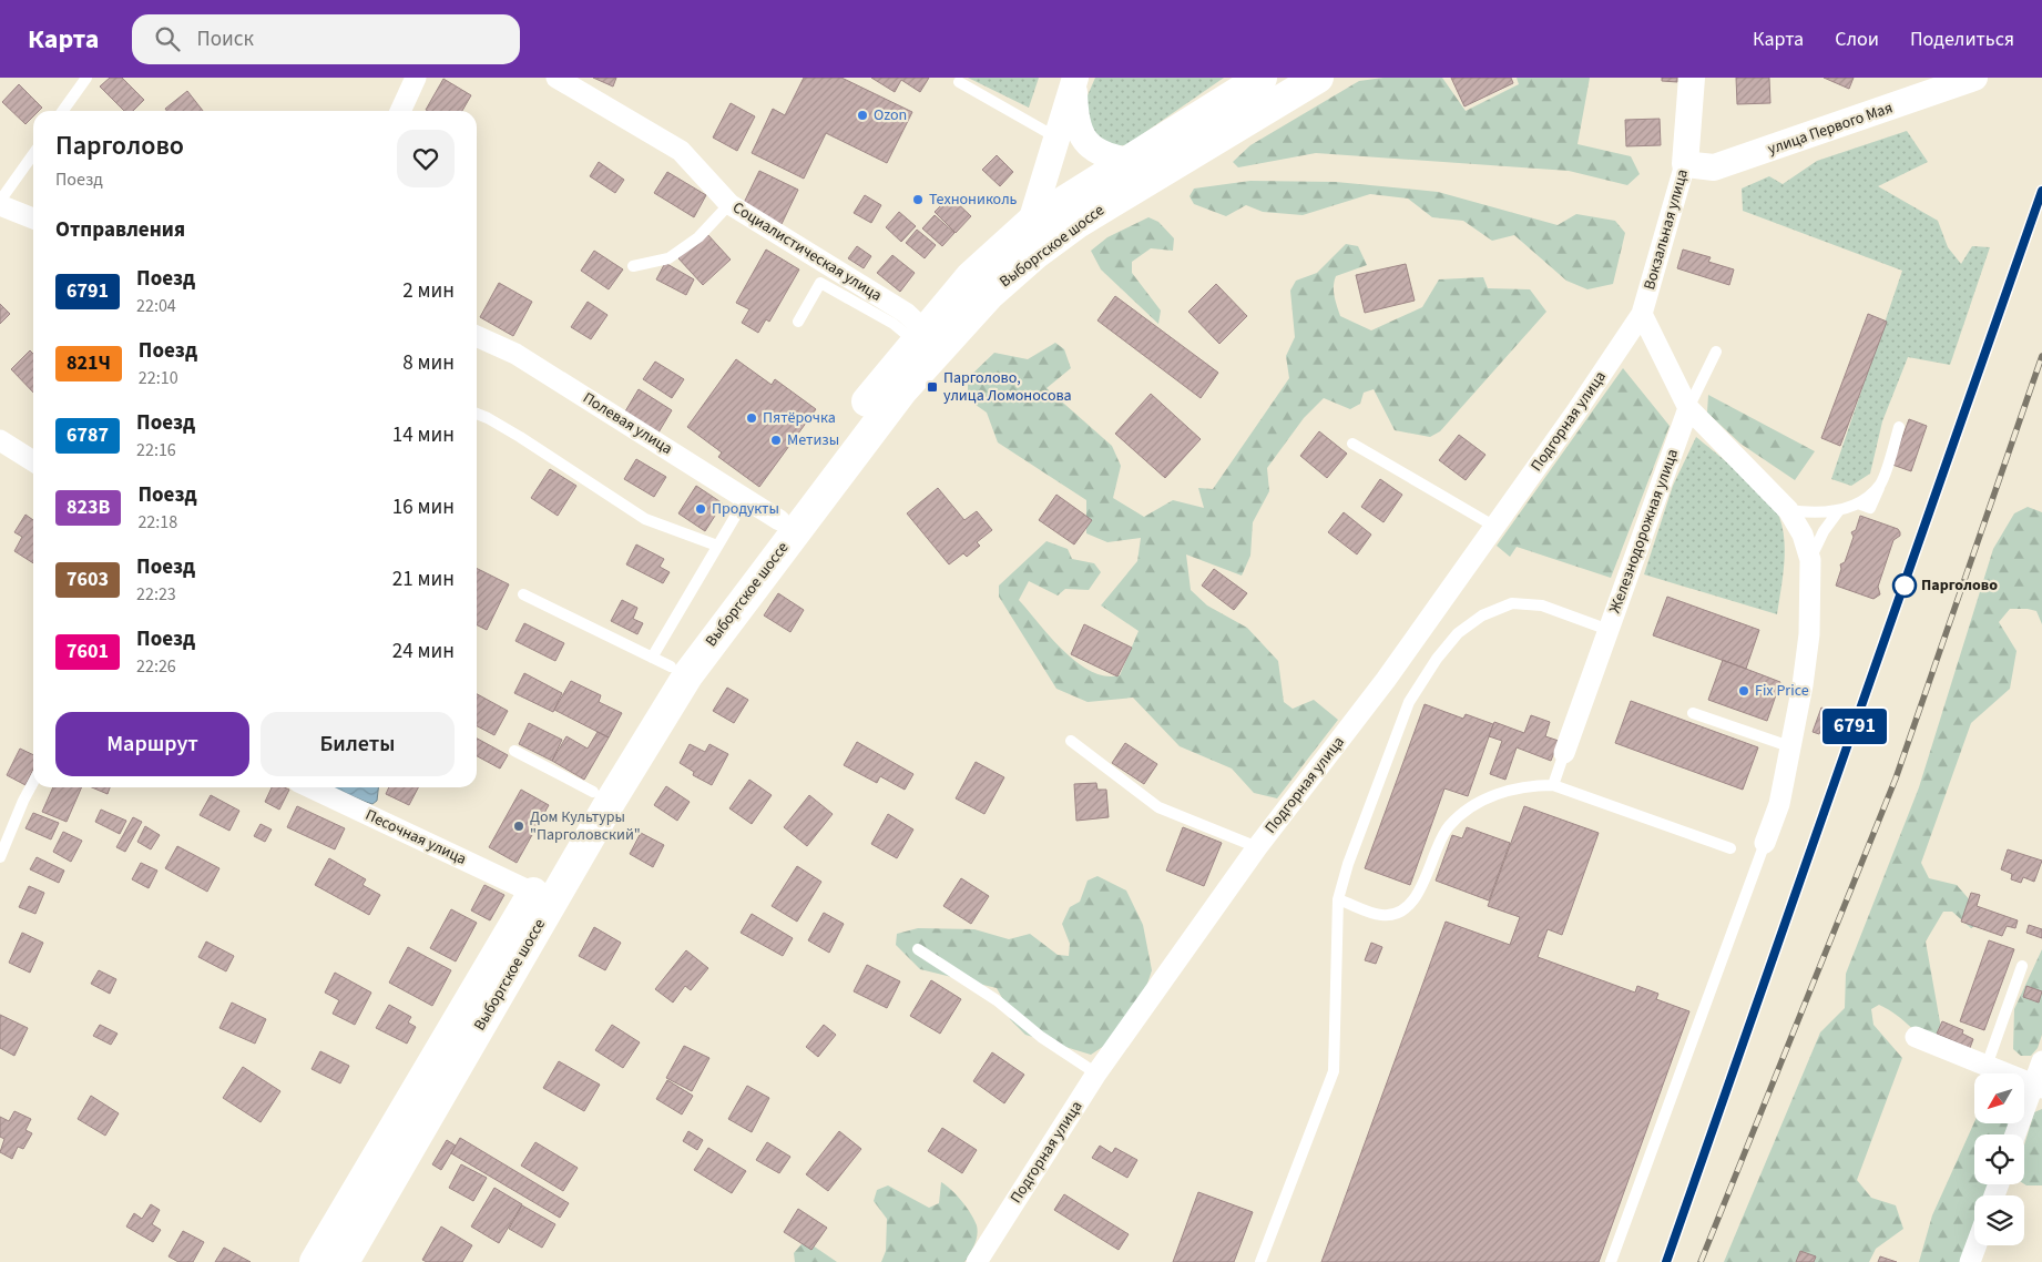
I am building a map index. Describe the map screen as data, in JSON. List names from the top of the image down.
{
  "streets": {
    "main road": ["Выборгское шоссе"],
    "street": [
      "улица Первого Мая",
      "Вокзальная улица",
      "Социалистическая улица",
      "Подгорная улица",
      "Полевая улица",
      "Железнодорожная улица",
      "Песочная улица"
    ]
  },
  "crossings": [
    ["улица Первого Мая", "Вокзальная улица"],
    ["Вокзальная улица", "Подгорная улица"],
    ["Выборгское шоссе", "Социалистическая улица"],
    ["Выборгское шоссе", "Полевая улица"],
    ["Выборгское шоссе", "Песочная улица"]
  ],
  "places": {
    "other": [
      "Ozon",
      "Технониколь",
      "Пятёрочка",
      "Метизы",
      "Продукты",
      "Парголово",
      "Fix Price",
      "Дом Культуры \"Парголовский\""
    ],
    "transit": ["Парголово, улица Ломоносова"]
  },
  "north": "bottom left",
  "page": {
    "header": "Карта",
    "search": "Поиск",
    "nav": ["Карта", "Слои", "Поделиться"],
    "on_map": "6791",
    "heading": [
      ["Парголово", "Поезд"],
      "Отправления"
    ],
    "list": [
      {
        "mark": "6791",
        "name": "Поезд",
        "note": "22:04",
        "value": "2 мин"
      },
      {
        "mark": "821Ч",
        "name": "Поезд",
        "note": "22:10",
        "value": "8 мин"
      },
      {
        "mark": "6787",
        "name": "Поезд",
        "note": "22:16",
        "value": "14 мин"
      },
      {
        "mark": "823В",
        "name": "Поезд",
        "note": "22:18",
        "value": "16 мин"
      },
      {
        "mark": "7603",
        "name": "Поезд",
        "note": "22:23",
        "value": "21 мин"
      },
      {
        "mark": "7601",
        "name": "Поезд",
        "note": "22:26",
        "value": "24 мин"
      }
    ],
    "buttons": ["Маршрут", "Билеты"]
  }
}
